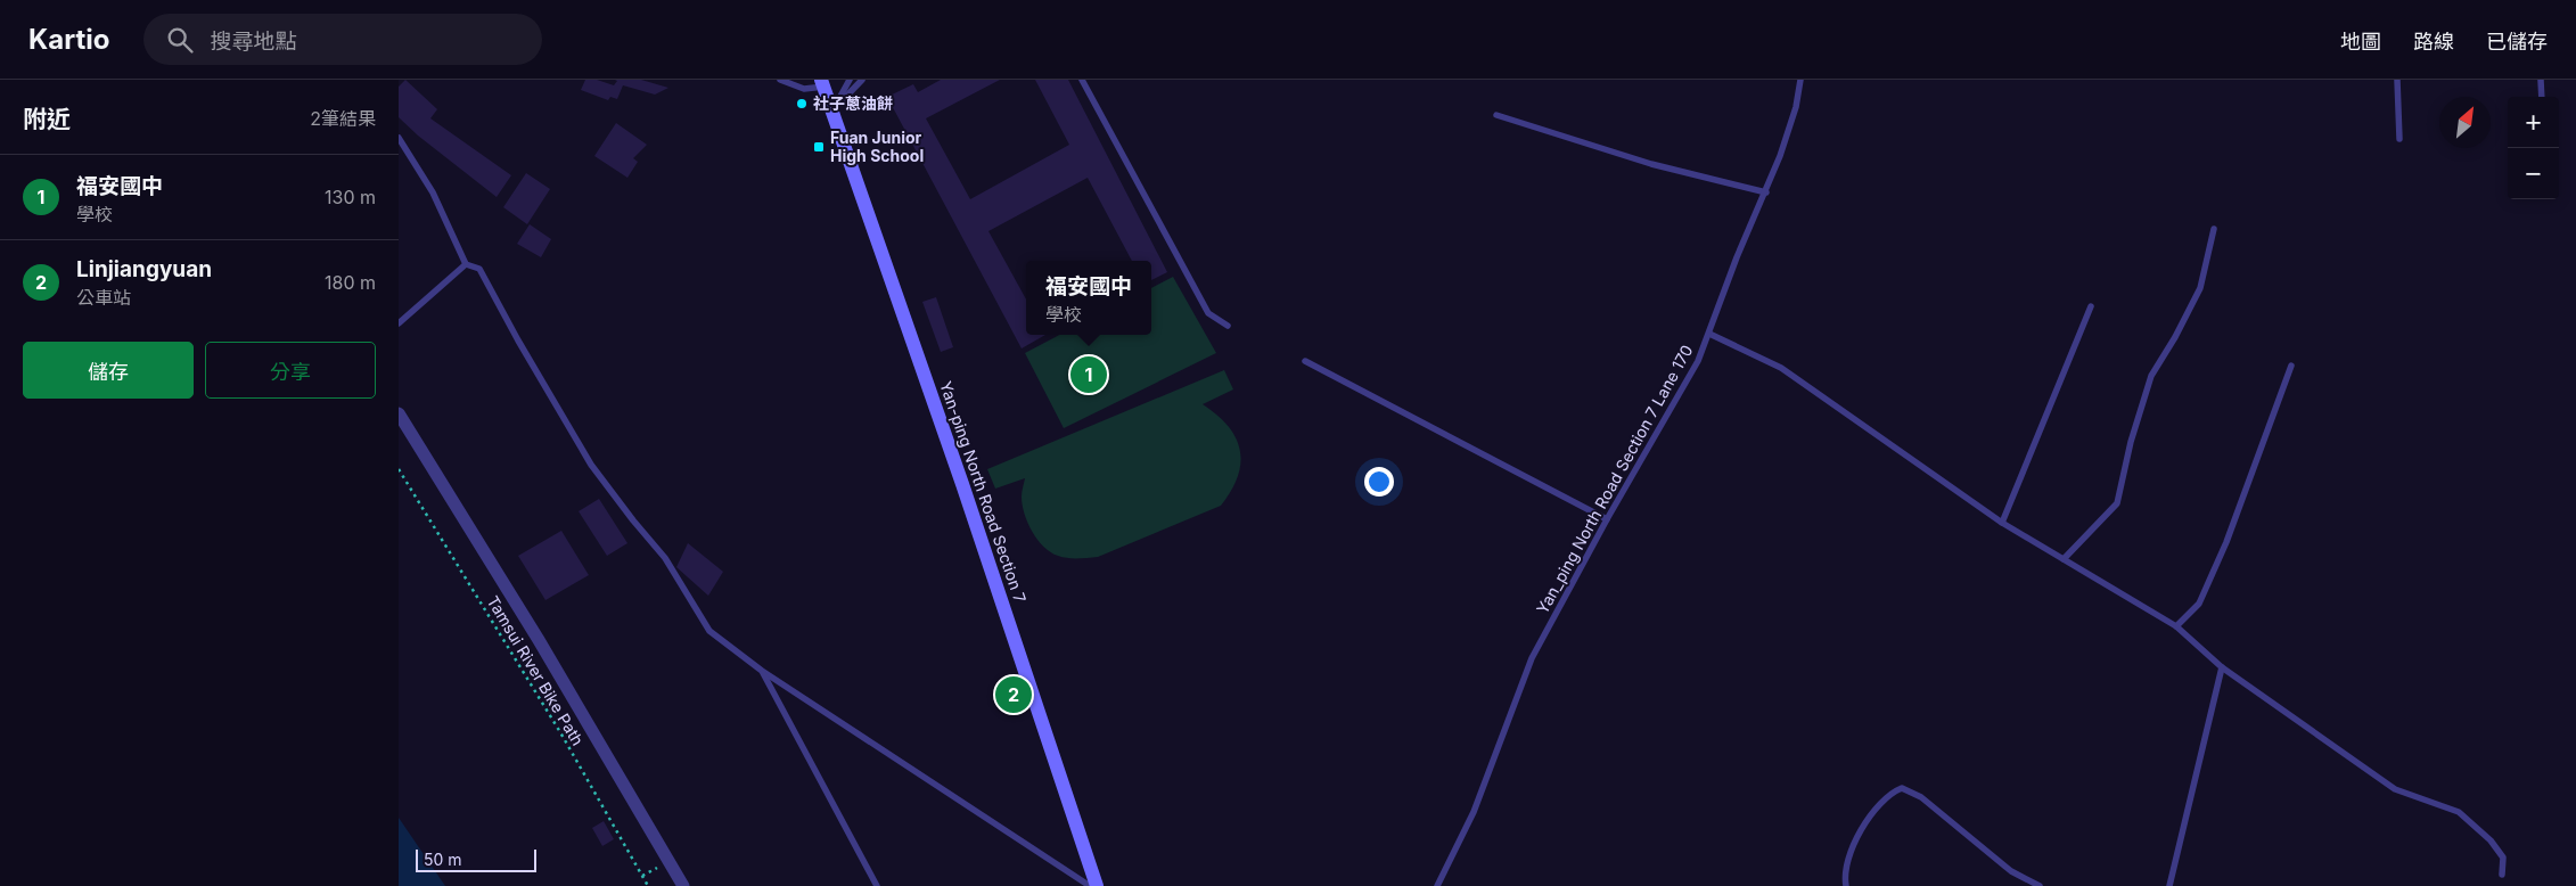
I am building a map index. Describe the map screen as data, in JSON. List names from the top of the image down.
{
  "streets": {
    "street": ["Yan-ping North Road Section 7"],
    "lane": ["Yan_ping North Road Section 7 Lane 170"],
    "path": ["Tamsui River Bike Path"]
  },
  "places": {
    "other": ["社子蔥油餅"],
    "transit": ["Fuan Junior High School"]
  },
  "scale_bar": "50 m",
  "north": "top right",
  "page": {
    "header": "Kartio",
    "search": "搜尋地點",
    "nav": ["地圖", "路線", "已儲存"],
    "heading": ["附近", "2筆結果"],
    "map_buttons": ["+", "−"],
    "list": [
      {
        "mark": "1",
        "name": "福安國中",
        "note": "學校",
        "value": "130 m"
      },
      {
        "mark": "2",
        "name": "Linjiangyuan",
        "note": "公車站",
        "value": "180 m"
      }
    ],
    "popup": ["福安國中", "學校"],
    "buttons": ["儲存", "分享"],
    "pins": ["1", "2"],
    "scale": "50 m"
  }
}
